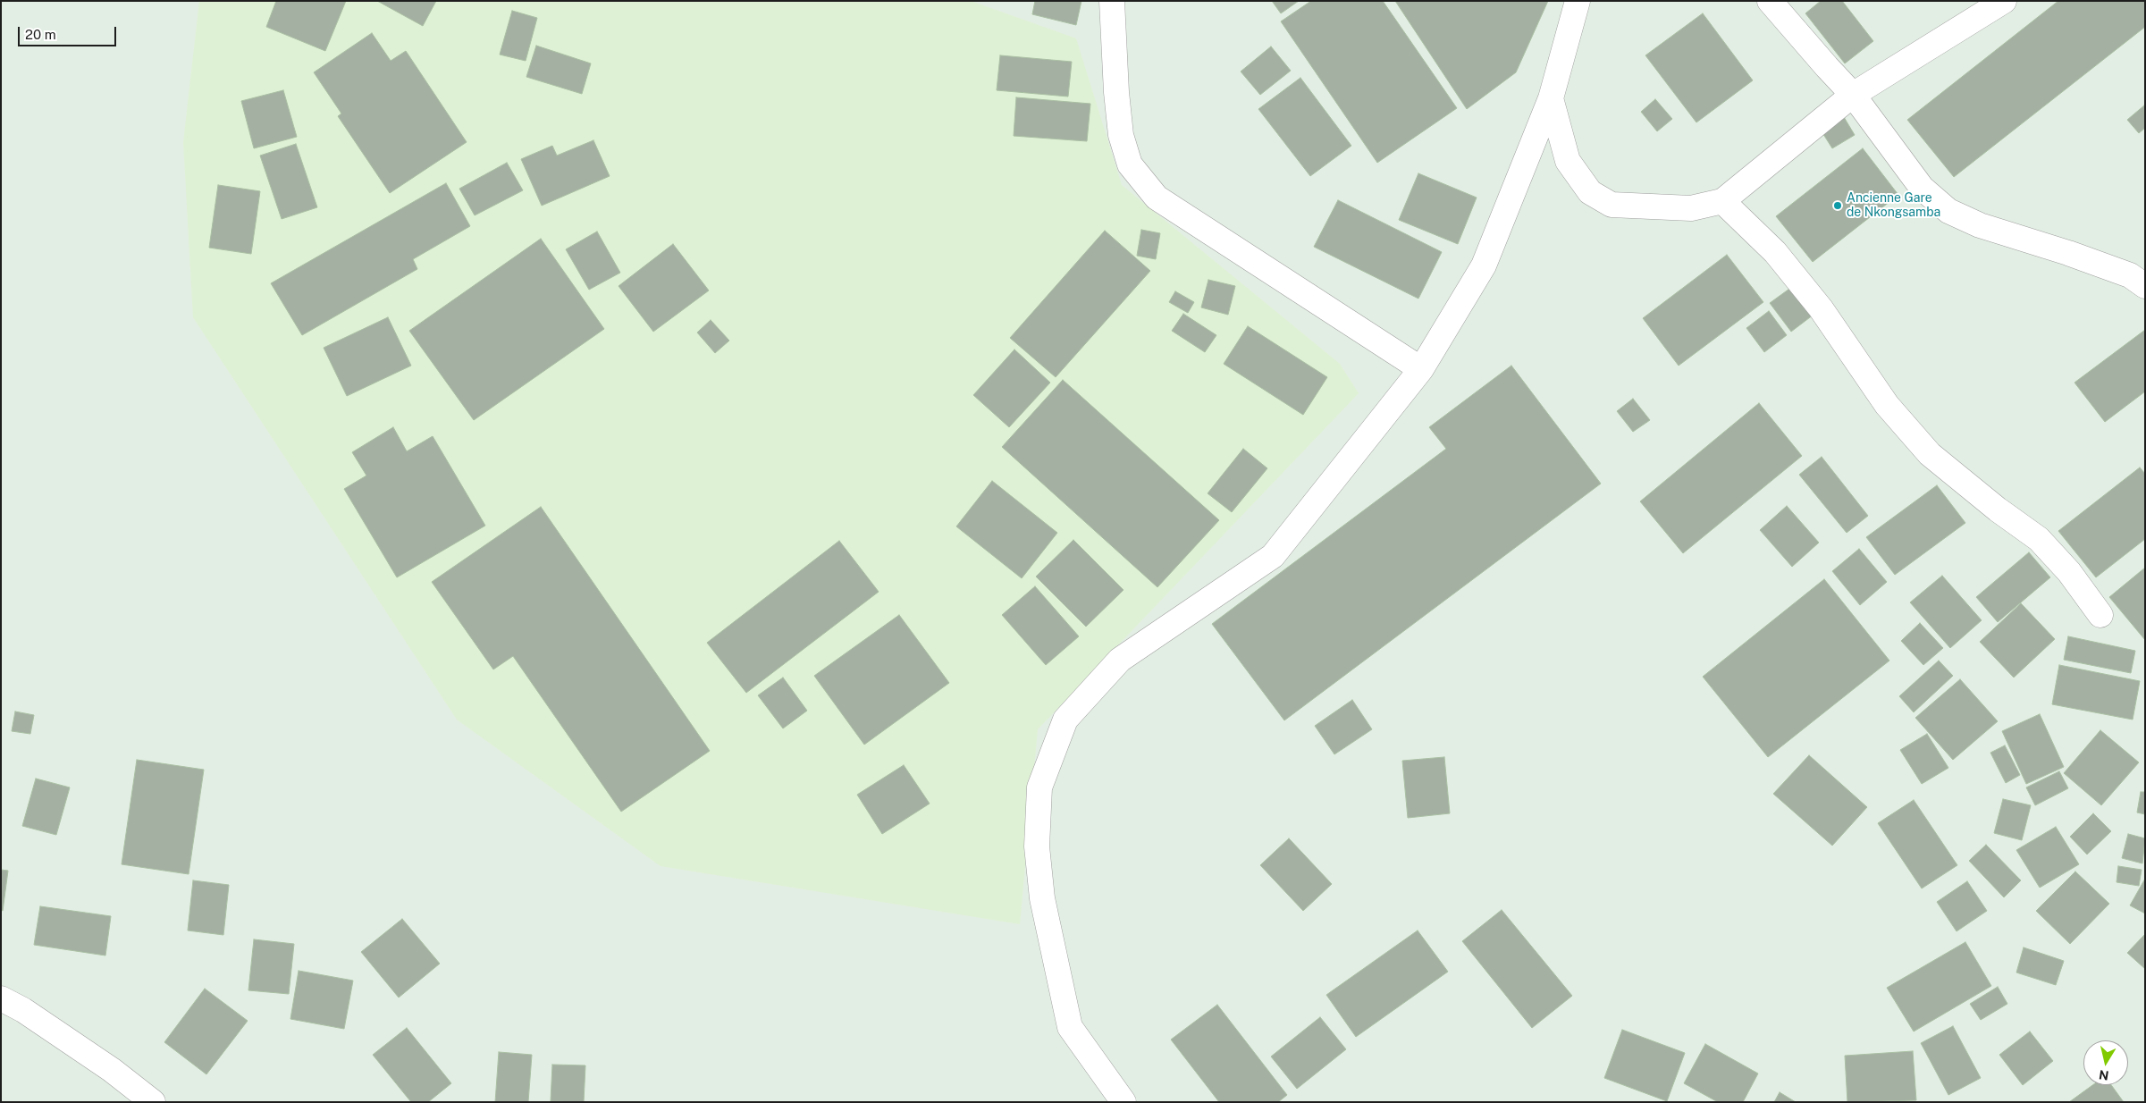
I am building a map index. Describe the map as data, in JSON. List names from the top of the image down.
{
  "places": ["Ancienne Gare de Nkongsamba"],
  "scale_bar": "20 m",
  "north": "bottom"
}
